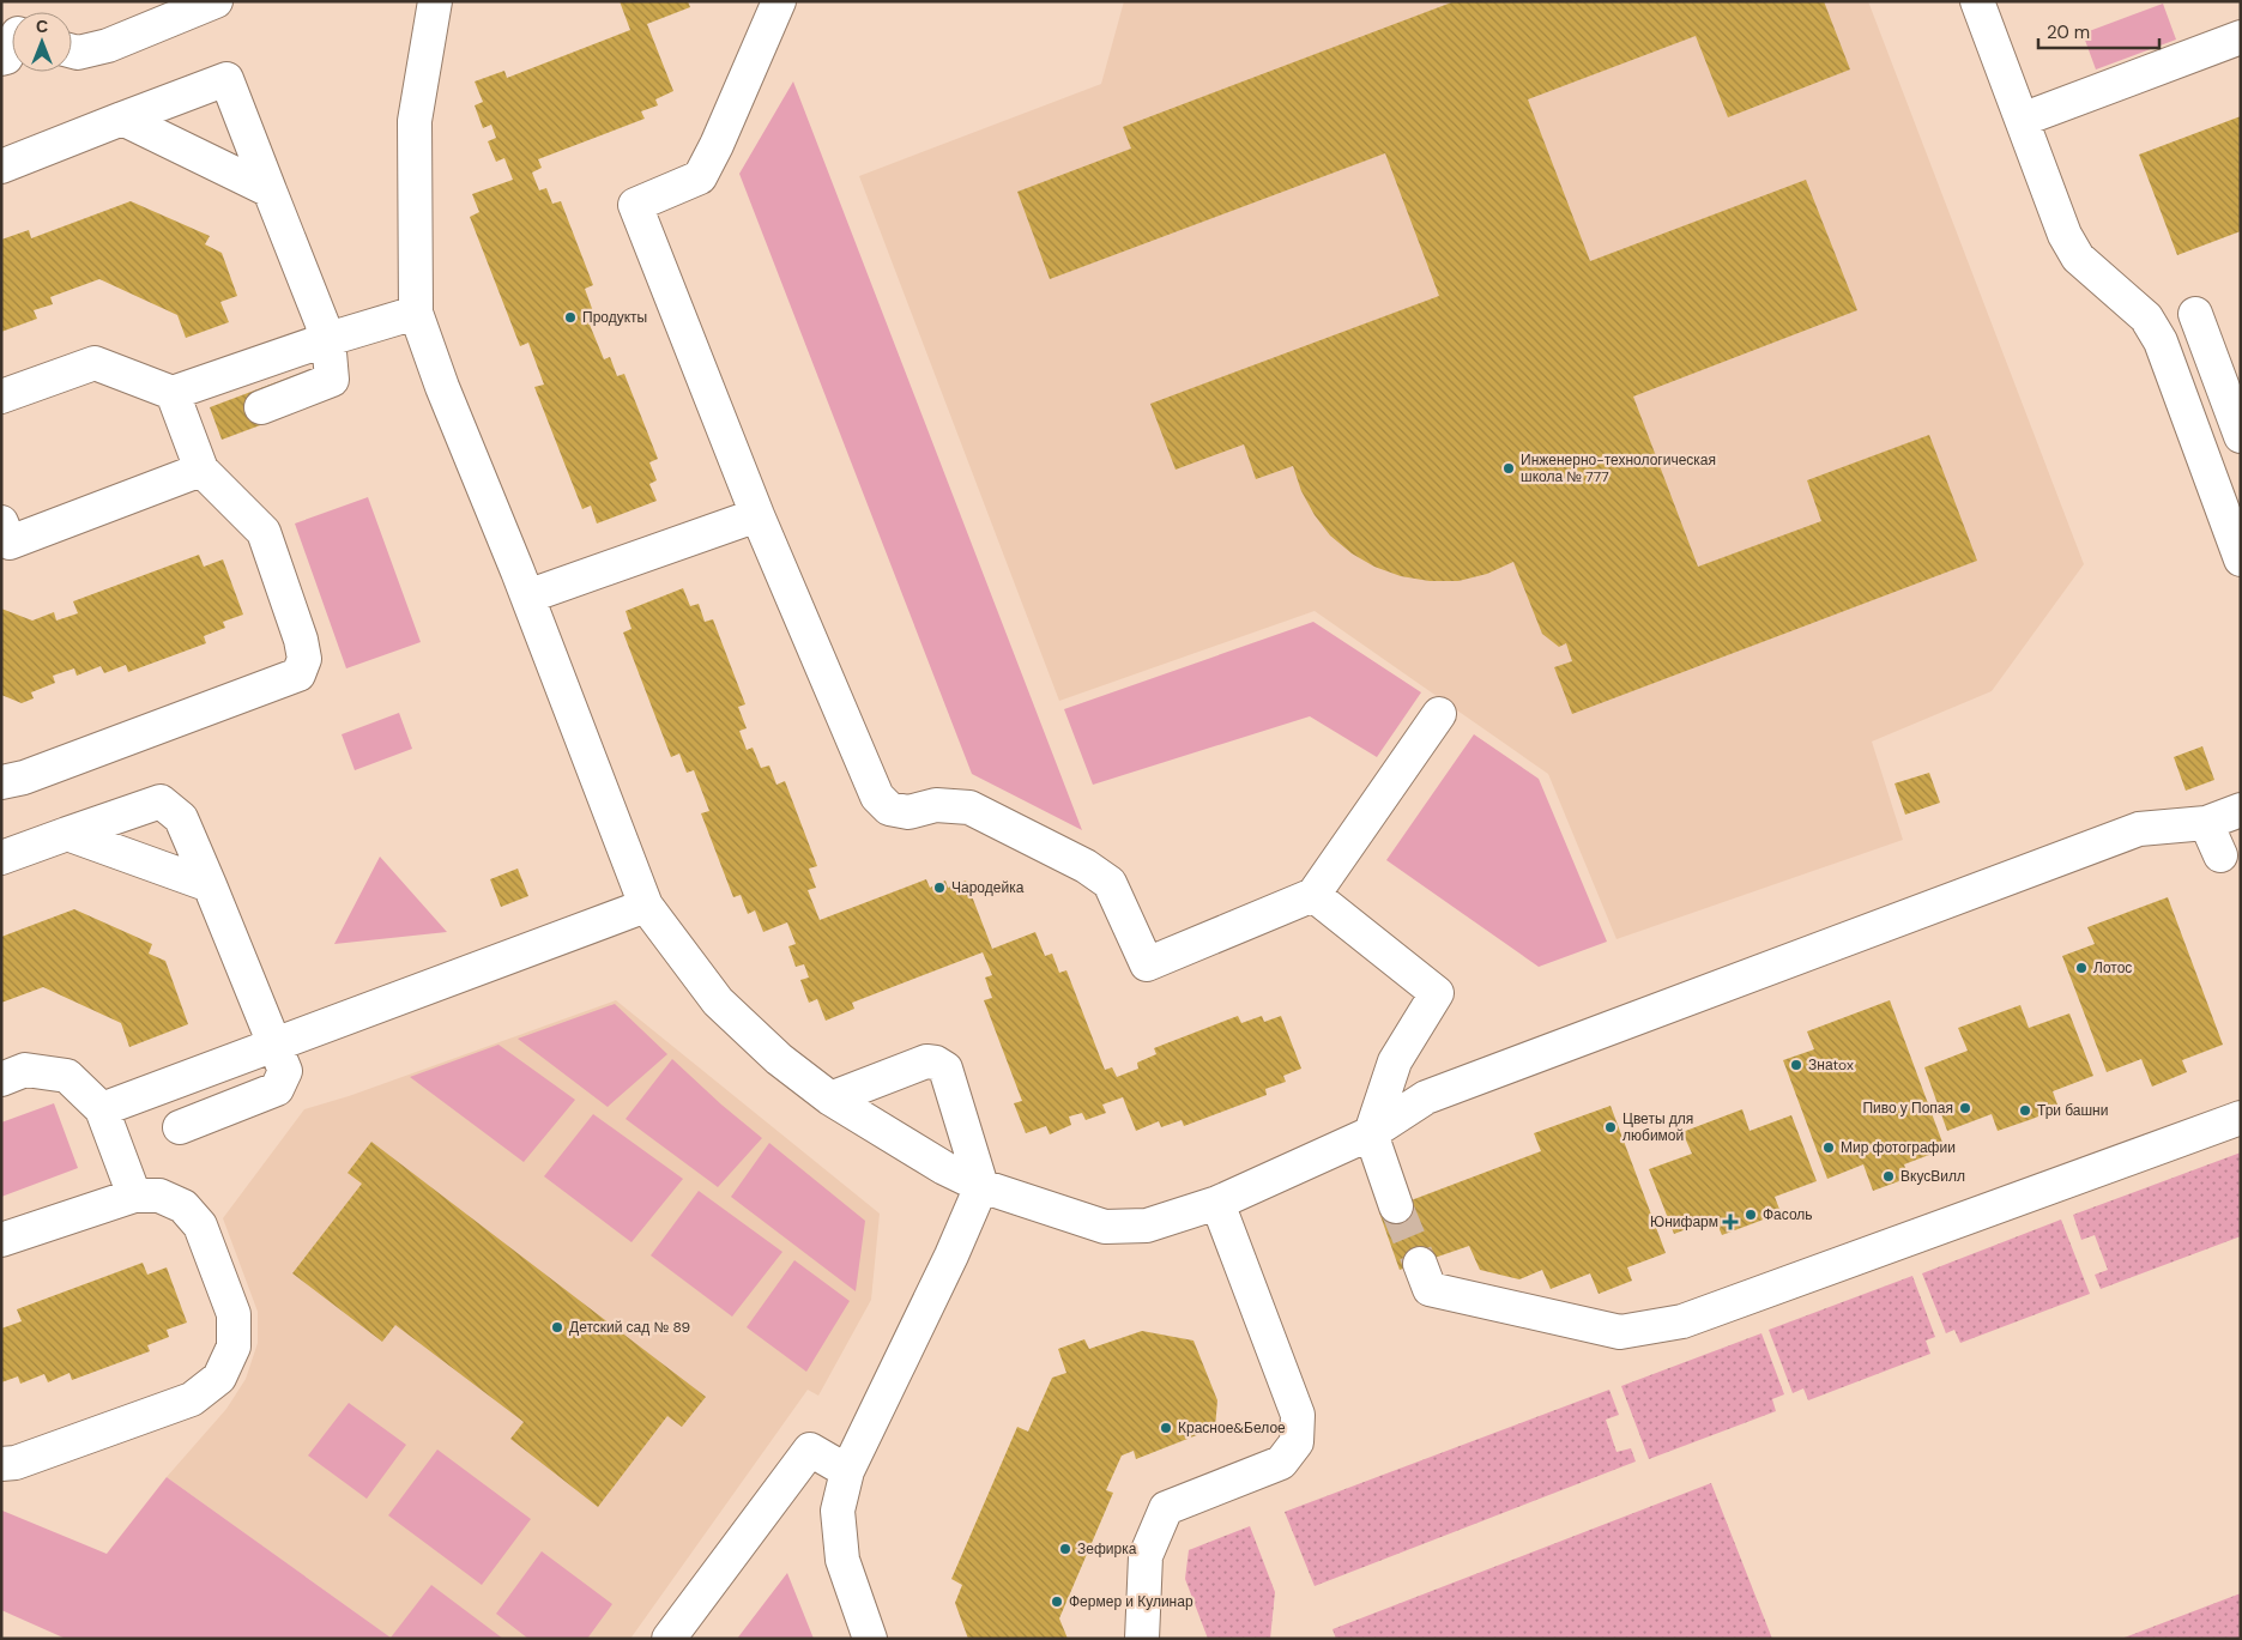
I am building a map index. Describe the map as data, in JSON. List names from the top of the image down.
{
  "places": {
    "other": [
      "Продукты",
      "Инженерно-технологическая школа № 777",
      "Чародейка",
      "Лотос",
      "Знаtox",
      "Пиво у Попая",
      "Три башни",
      "Цветы для любимой",
      "Мир фотографии",
      "ВкусВилл",
      "Фасоль",
      "Детский сад № 89",
      "Красное&Белое",
      "Зефирка",
      "Фермер и Кулинар"
    ],
    "health": ["Юнифарм"]
  },
  "scale_bar": "20 m",
  "north": "top"
}
